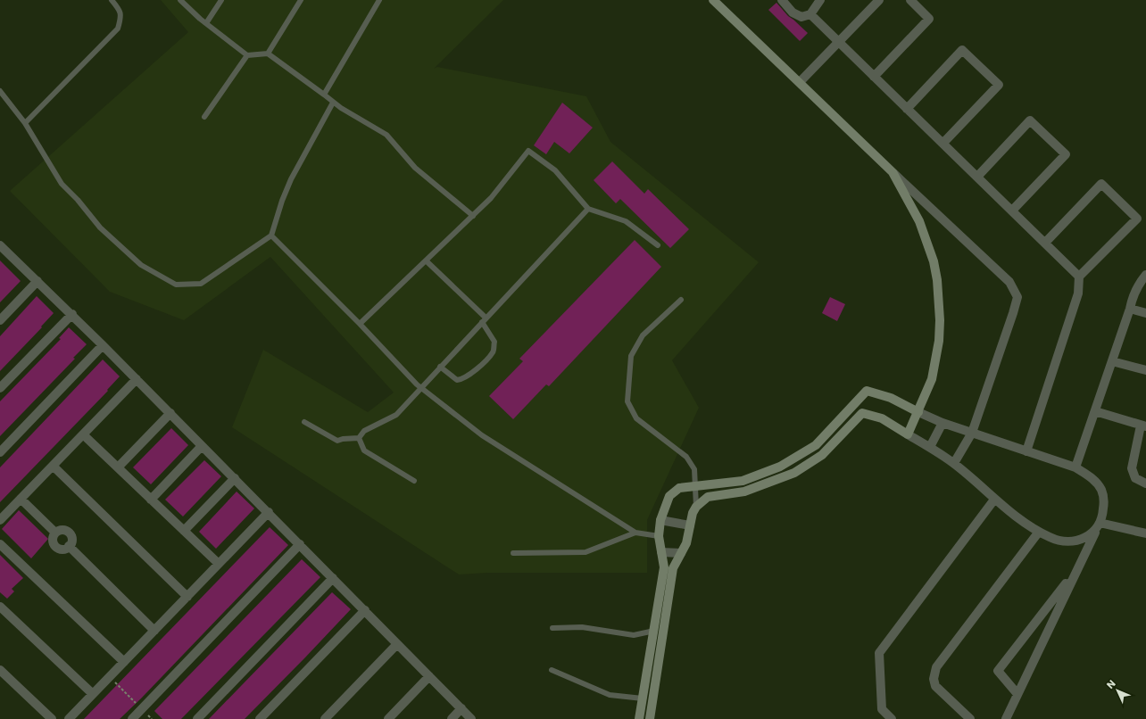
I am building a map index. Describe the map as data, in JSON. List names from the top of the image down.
{
  "north": "top left"
}
